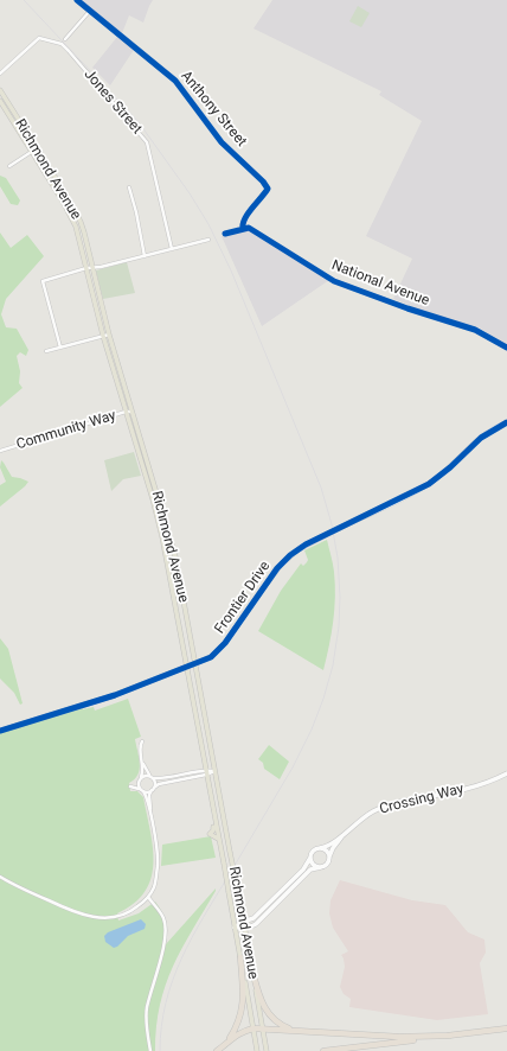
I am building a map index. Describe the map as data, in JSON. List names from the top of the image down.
{
  "streets": {
    "main road": ["Richmond Avenue"],
    "street": [
      "Jones Street",
      "Anthony Street",
      "National Avenue",
      "Community Way",
      "Frontier Drive",
      "Crossing Way"
    ]
  },
  "crossings": [
    ["Anthony Street", "National Avenue"],
    ["Richmond Avenue", "Community Way"],
    ["Richmond Avenue", "Frontier Drive"]
  ]
}
